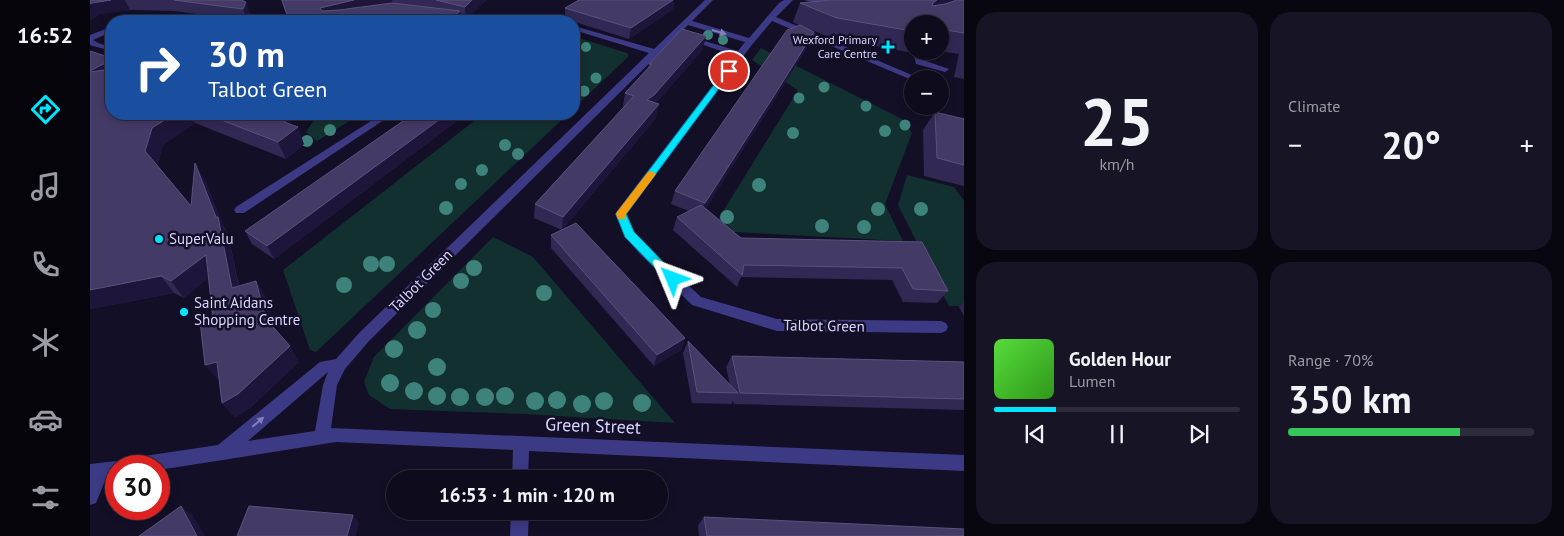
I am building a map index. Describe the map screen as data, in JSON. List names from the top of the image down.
{
  "streets": {
    "street": ["Talbot Green", "Green Street"]
  },
  "crossings": [
    ["Talbot Green", "Green Street"]
  ],
  "places": {
    "health": ["Wexford Primary Care Centre"],
    "other": ["SuperValu", "Saint Aidans Shopping Centre"]
  },
  "page": {
    "tabs": "16:52",
    "tile": [
      ["25", "km/h"],
      "Climate",
      ["Range · 70%", "350 km"]
    ],
    "map_buttons": ["+", "−"],
    "turn": ["30 m", "Talbot Green"],
    "heat": ["−", "20°", "+"],
    "song": ["Golden Hour", "Lumen"],
    "limit": "30",
    "trip": "16:53 · 1 min · 120 m"
  }
}
